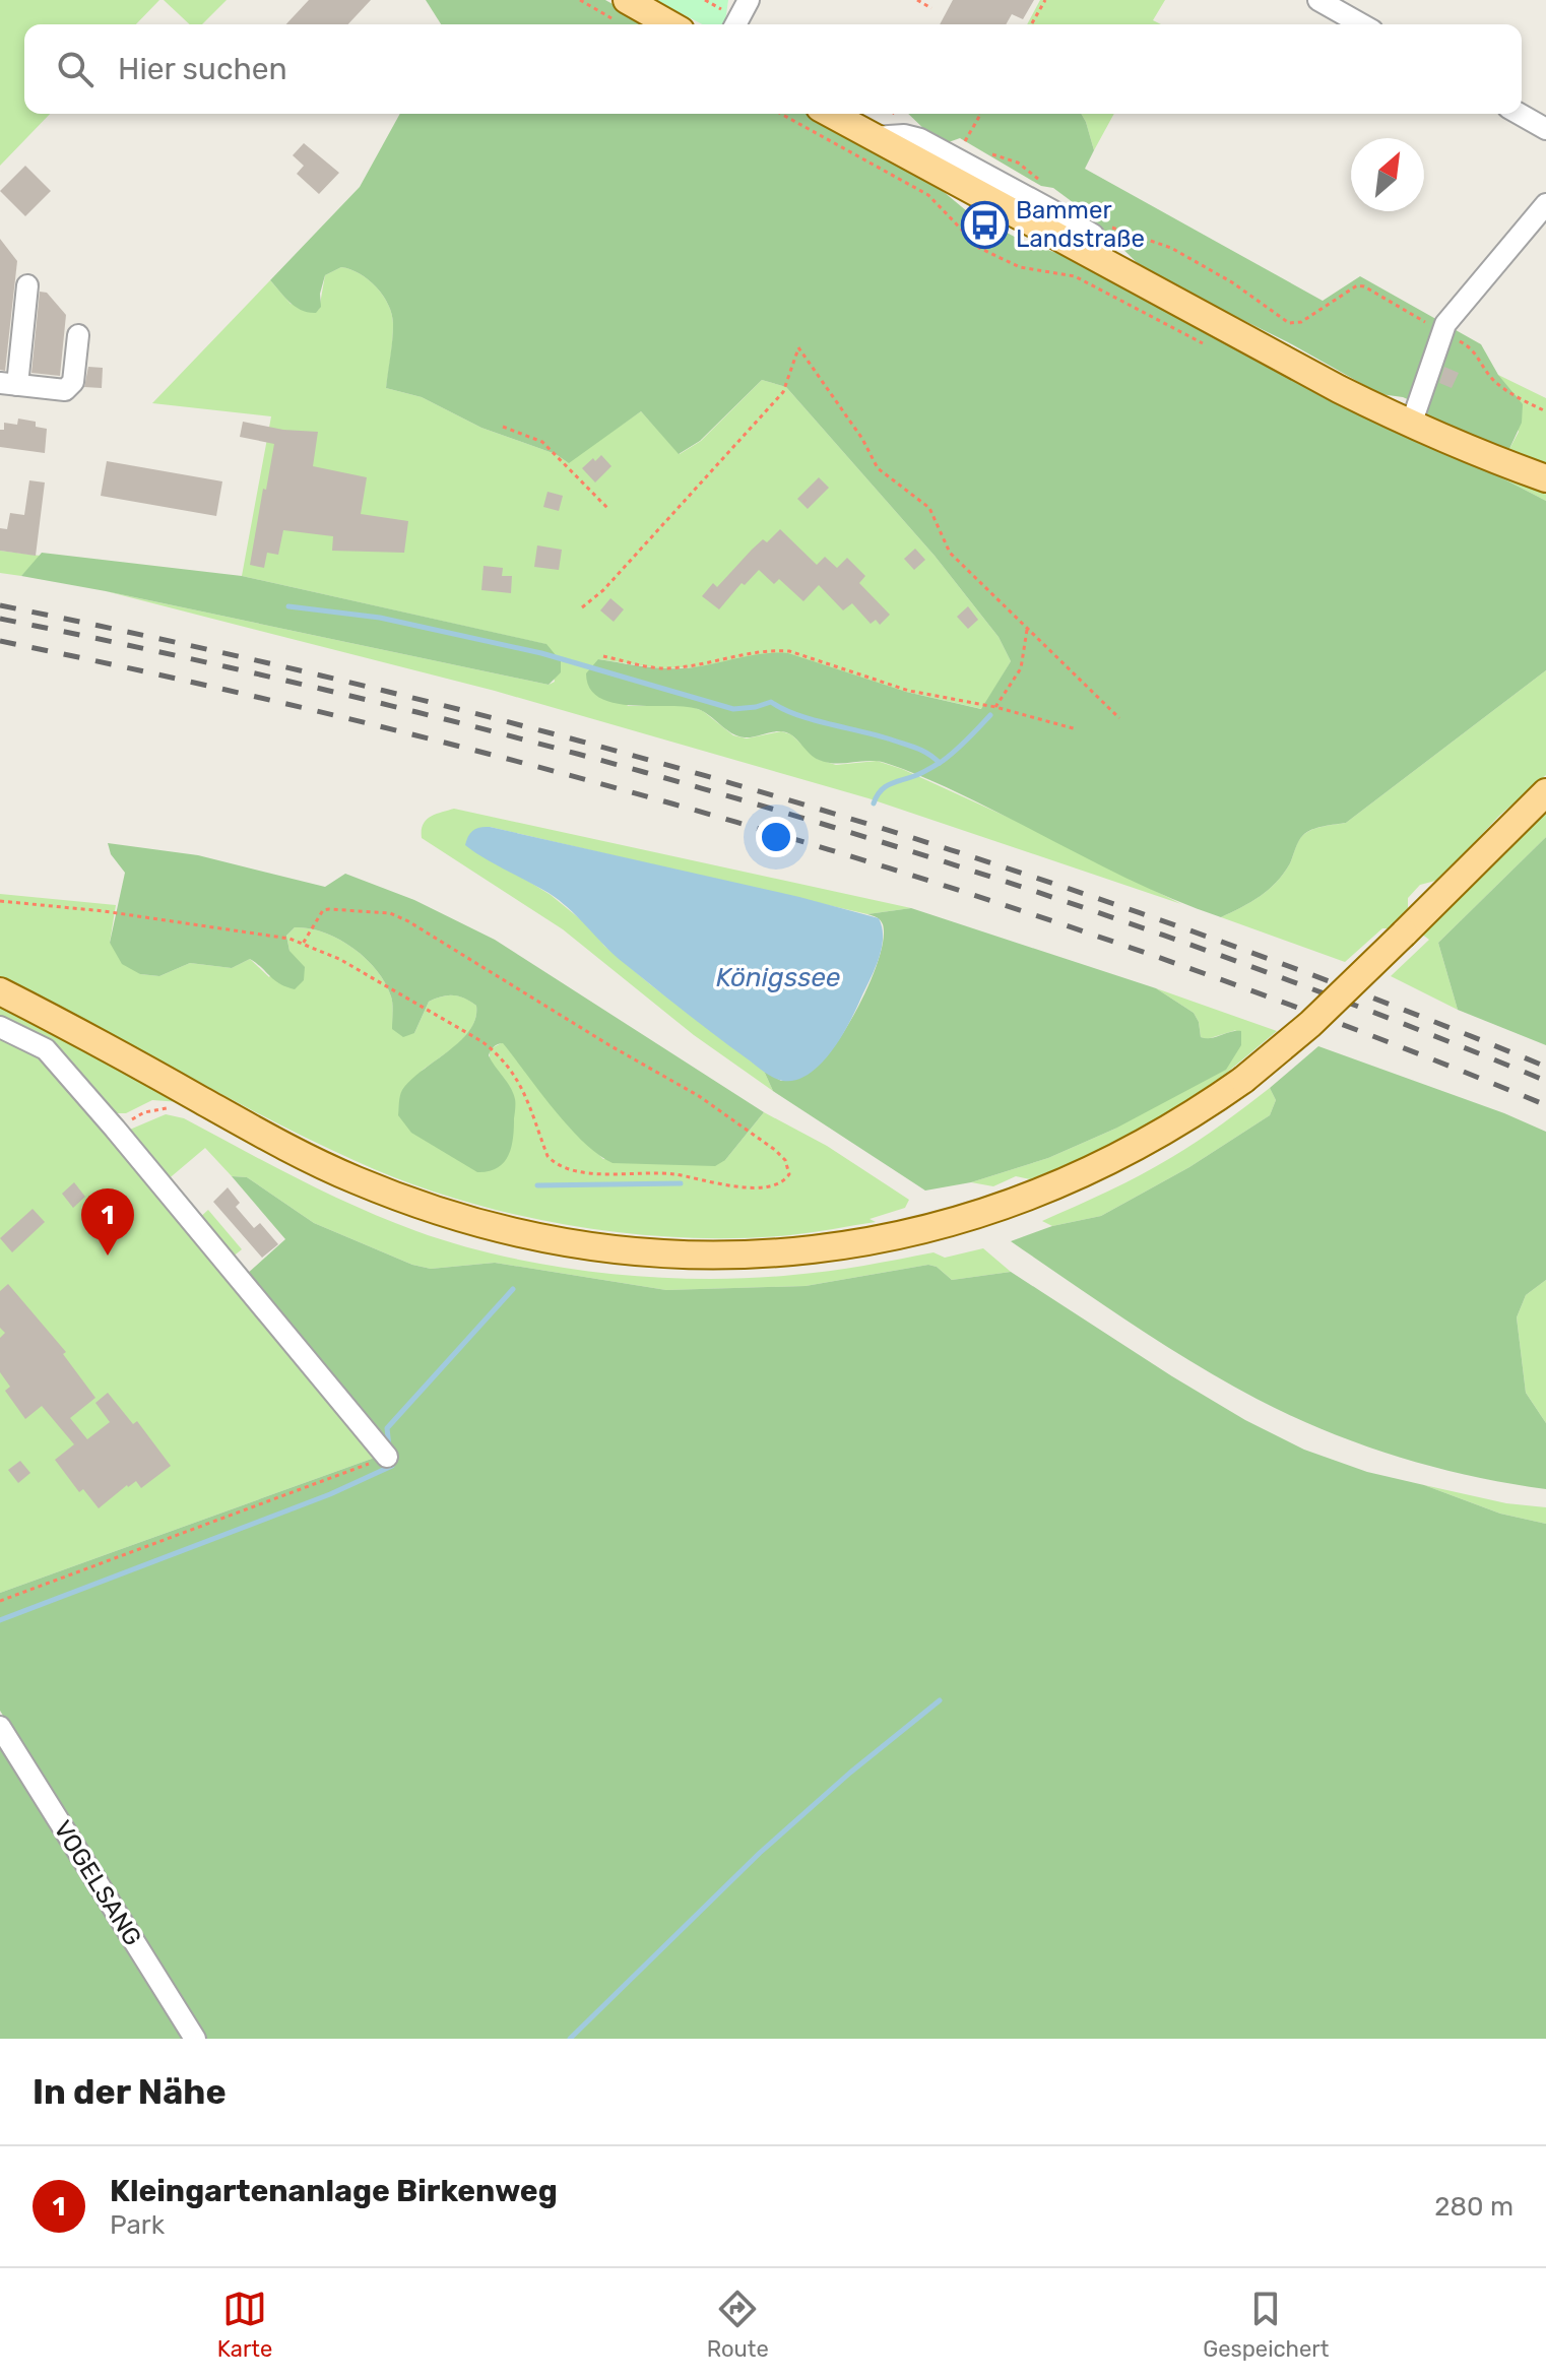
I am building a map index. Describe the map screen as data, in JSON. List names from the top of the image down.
{
  "streets": {
    "street": ["VOGELSANG"]
  },
  "water": ["Königssee"],
  "places": {
    "bus stop": ["Bammer Landstraße"]
  },
  "north": "top right",
  "page": {
    "search": "Hier suchen",
    "pins": "1",
    "heading": "In der Nähe",
    "list": [
      {
        "mark": "1",
        "name": "Kleingartenanlage Birkenweg",
        "note": "Park",
        "value": "280 m"
      }
    ],
    "nav": ["Karte", "Route", "Gespeichert"]
  }
}
